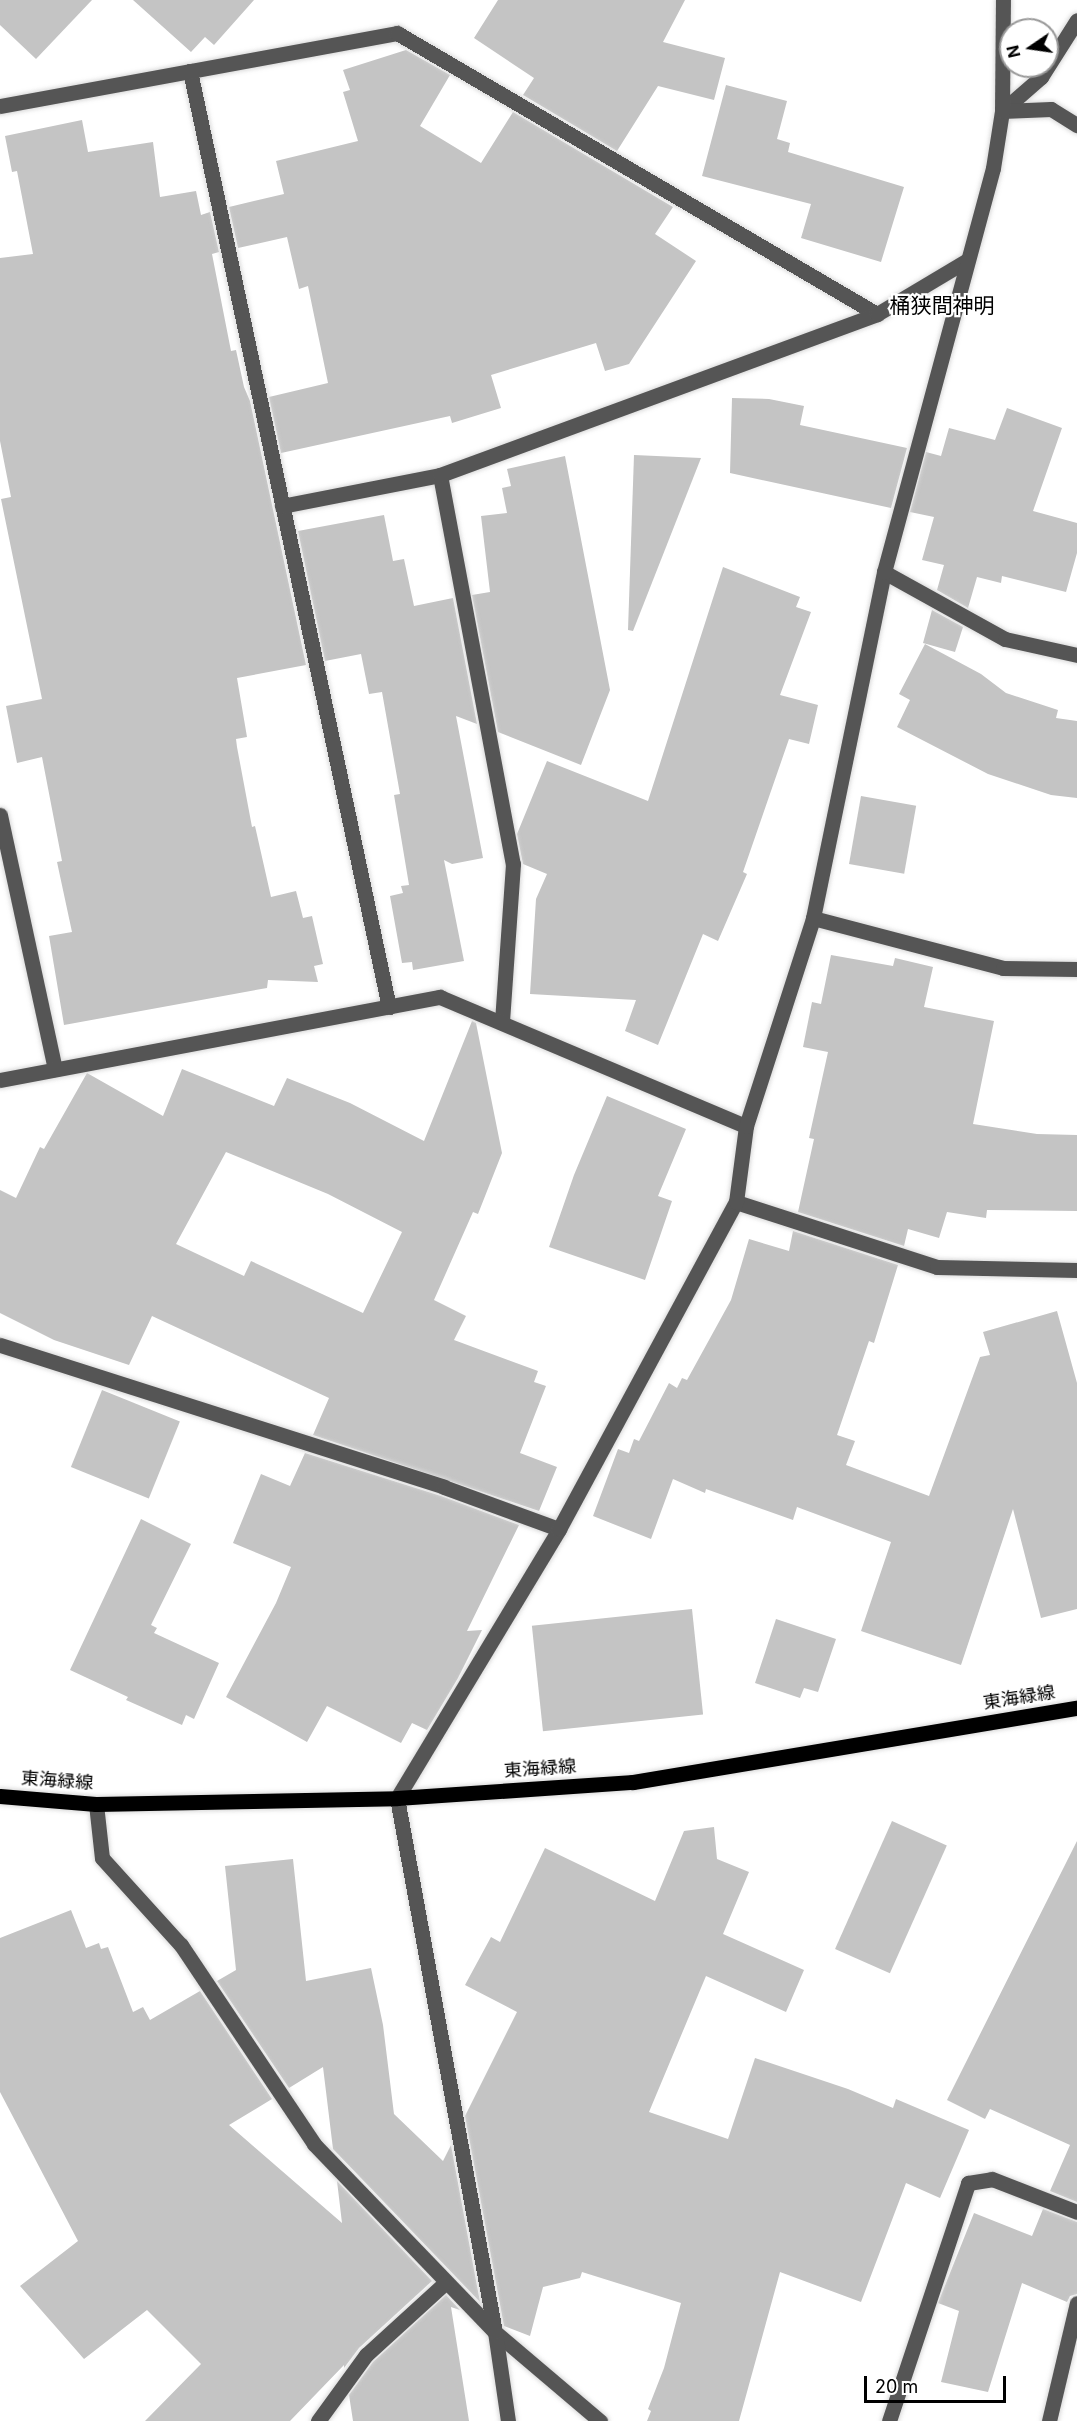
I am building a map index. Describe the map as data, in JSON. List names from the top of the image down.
{
  "streets": {
    "main road": ["東海緑線"]
  },
  "districts": ["桶狭間神明"],
  "scale_bar": "20 m",
  "north": "left"
}
